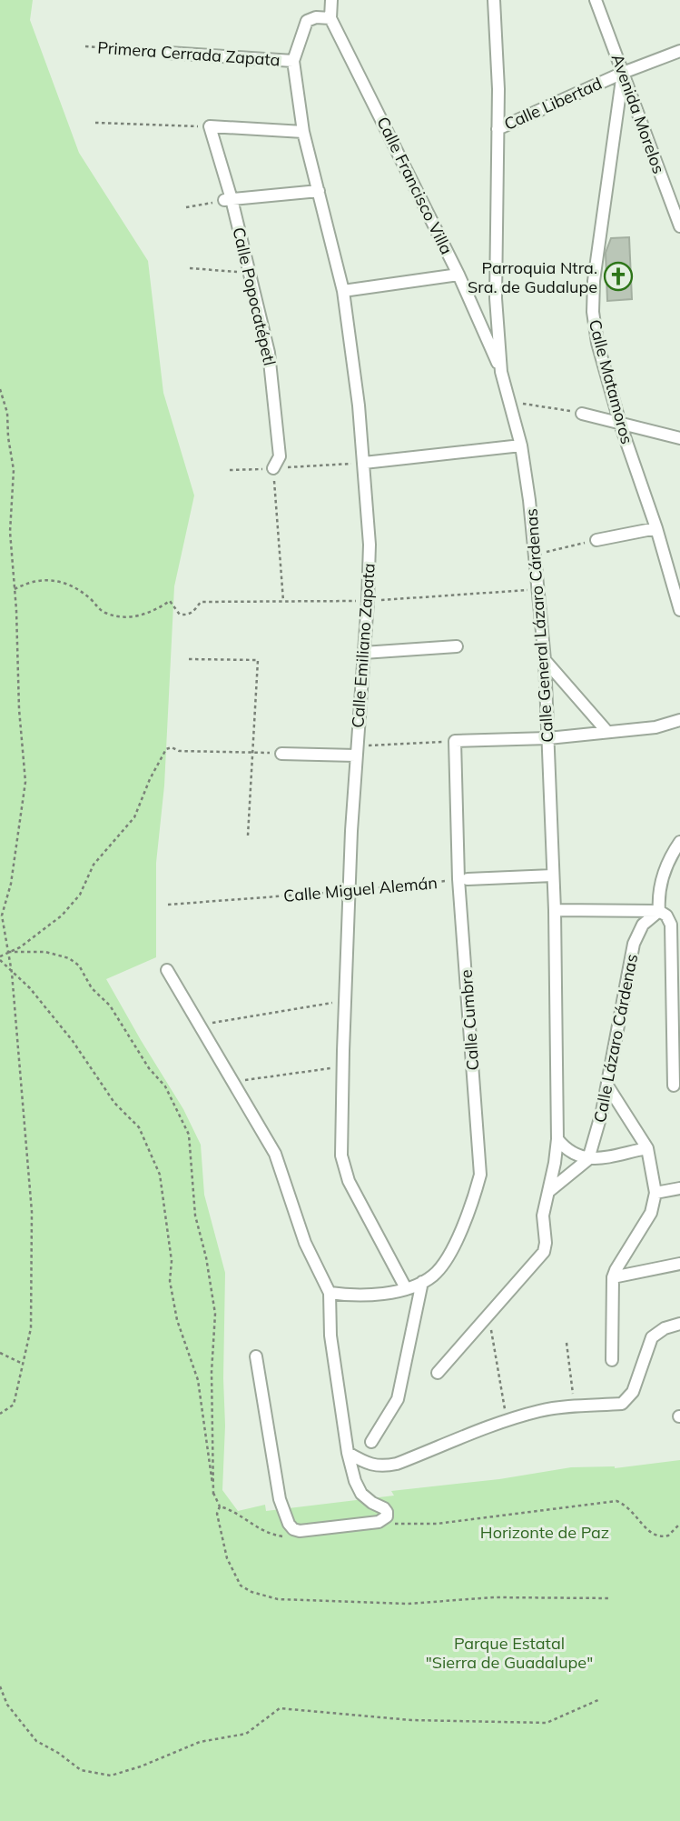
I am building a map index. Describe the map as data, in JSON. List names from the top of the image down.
{
  "streets": {
    "street": [
      "Primera Cerrada Zapata",
      "Calle Libertad",
      "Avenida Morelos",
      "Calle Francisco Villa",
      "Calle Popocatépetl",
      "Calle Matamoros",
      "Calle General Lázaro Cárdenas",
      "Calle Emiliano Zapata",
      "Calle Cumbre",
      "Calle Lázaro Cárdenas"
    ],
    "path": ["Calle Miguel Alemán"]
  },
  "crossings": [
    ["Primera Cerrada Zapata", "Calle Emiliano Zapata"],
    ["Calle Libertad", "Avenida Morelos"],
    ["Calle Libertad", "Calle Matamoros"],
    ["Calle Libertad", "Calle General Lázaro Cárdenas"],
    ["Avenida Morelos", "Calle Matamoros"],
    ["Calle Francisco Villa", "Calle General Lázaro Cárdenas"],
    ["Calle Francisco Villa", "Calle Emiliano Zapata"],
    ["Calle Emiliano Zapata", "Calle Miguel Alemán"],
    ["Calle Emiliano Zapata", "Calle Cumbre"],
    ["Calle Miguel Alemán", "Calle Cumbre"]
  ],
  "parks": ["Horizonte de Paz", "Parque Estatal \"Sierra de Guadalupe\""],
  "places": {
    "church": ["Parroquia Ntra. Sra. de Gudalupe"]
  }
}
